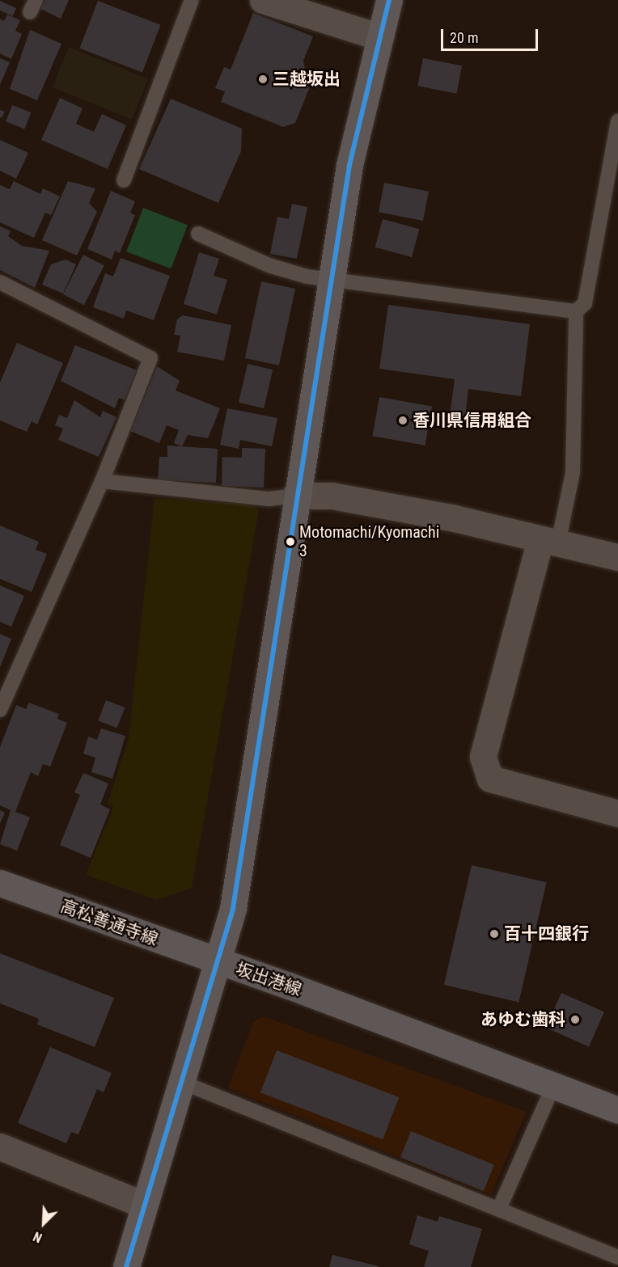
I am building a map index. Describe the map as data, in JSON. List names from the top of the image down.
{
  "streets": {
    "main road": ["高松善通寺線", "坂出港線"]
  },
  "crossings": [
    ["高松善通寺線", "坂出港線"]
  ],
  "places": [
    "三越坂出",
    "香川県信用組合",
    "Motomachi/Kyomachi 3",
    "百十四銀行",
    "あゆむ歯科"
  ],
  "scale_bar": "20 m",
  "north": "bottom left"
}
